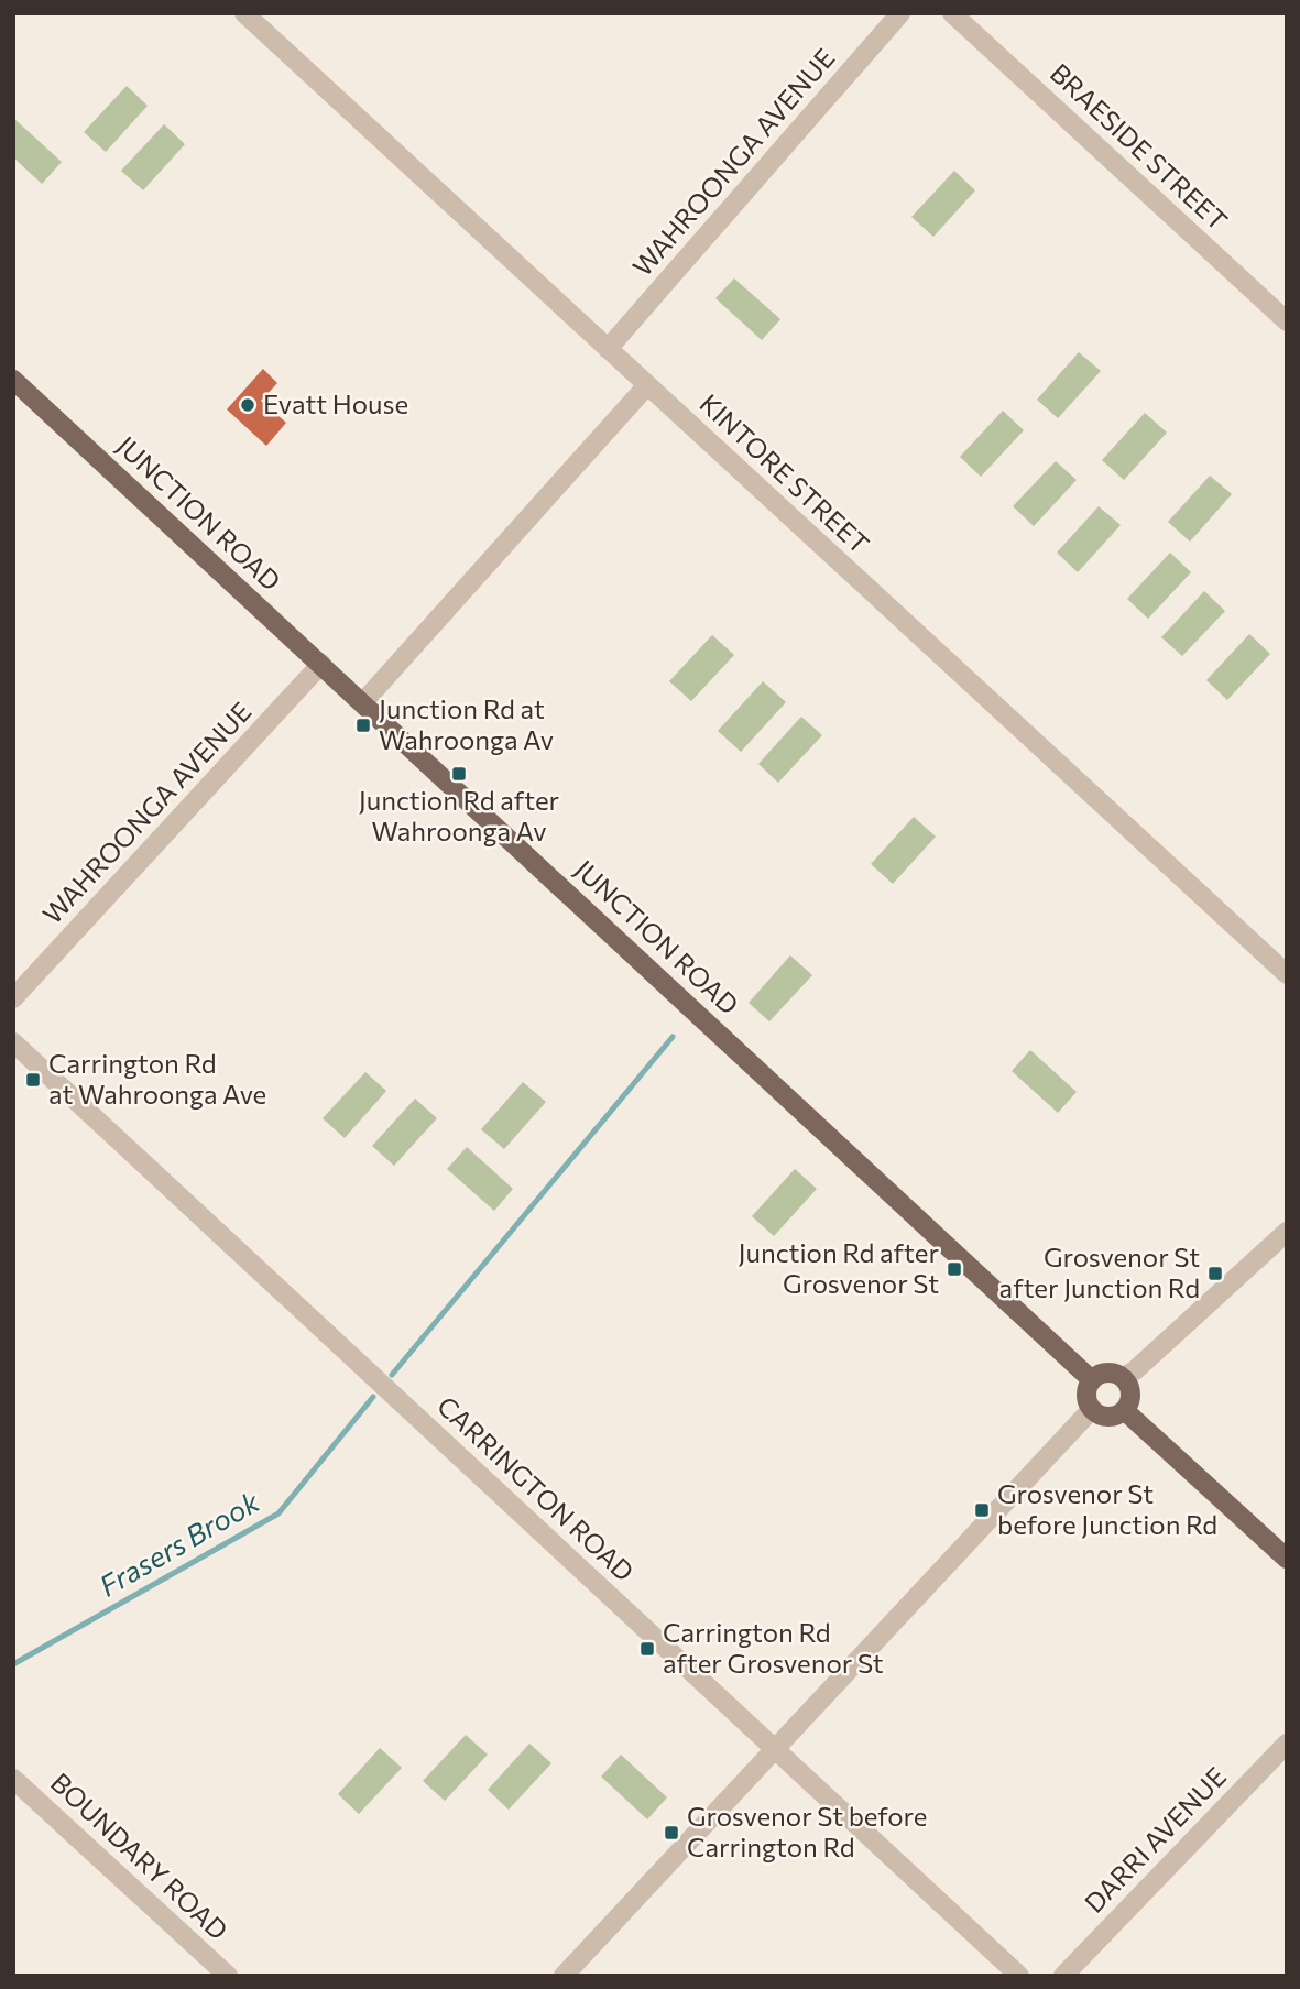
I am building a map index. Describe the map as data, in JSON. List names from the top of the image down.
{
  "streets": {
    "main road": ["JUNCTION ROAD"],
    "street": [
      "BRAESIDE STREET",
      "WAHROONGA AVENUE",
      "KINTORE STREET",
      "CARRINGTON ROAD",
      "DARRI AVENUE",
      "BOUNDARY ROAD"
    ]
  },
  "crossings": [
    ["WAHROONGA AVENUE", "KINTORE STREET"],
    ["WAHROONGA AVENUE", "JUNCTION ROAD"]
  ],
  "water": ["Frasers Brook"],
  "places": {
    "other": ["Evatt House"],
    "transit": [
      "Junction Rd at Wahroonga Av",
      "Junction Rd after Wahroonga Av",
      "Carrington Rd at Wahroonga Ave",
      "Junction Rd after Grosvenor St",
      "Grosvenor St after Junction Rd",
      "Grosvenor St before Junction Rd",
      "Carrington Rd after Grosvenor St",
      "Grosvenor St before Carrington Rd"
    ]
  }
}
